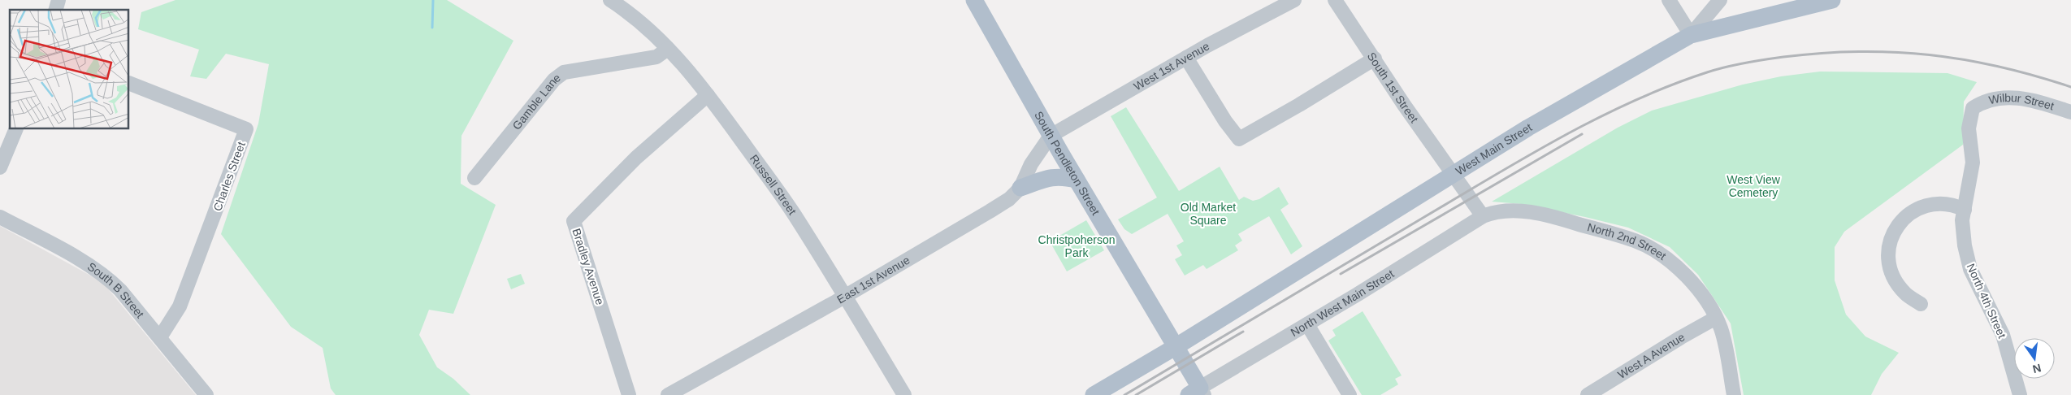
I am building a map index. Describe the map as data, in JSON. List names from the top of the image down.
{
  "streets": {
    "main road": ["West Main Street", "South Pendleton Street"],
    "street": [
      "West 1st Avenue",
      "South 1st Street",
      "Gamble Lane",
      "Wilbur Street",
      "Charles Street",
      "Russell Street",
      "North 2nd Street",
      "Bradley Avenue",
      "East 1st Avenue",
      "South B Street",
      "North 4th Street",
      "North West Main Street",
      "West A Avenue"
    ]
  },
  "crossings": [
    ["West 1st Avenue", "South Pendleton Street"],
    ["West 1st Avenue", "East 1st Avenue"],
    ["South 1st Street", "West Main Street"],
    ["Gamble Lane", "Russell Street"],
    ["Wilbur Street", "North 4th Street"],
    ["West Main Street", "South Pendleton Street"],
    ["South Pendleton Street", "East 1st Avenue"],
    ["South Pendleton Street", "North West Main Street"],
    ["Charles Street", "South B Street"],
    ["Russell Street", "Bradley Avenue"],
    ["Russell Street", "East 1st Avenue"],
    ["North 2nd Street", "North West Main Street"],
    ["North 2nd Street", "West A Avenue"]
  ],
  "parks": ["West View Cemetery", "Old Market Square", "Christpoherson Park"],
  "north": "bottom"
}
